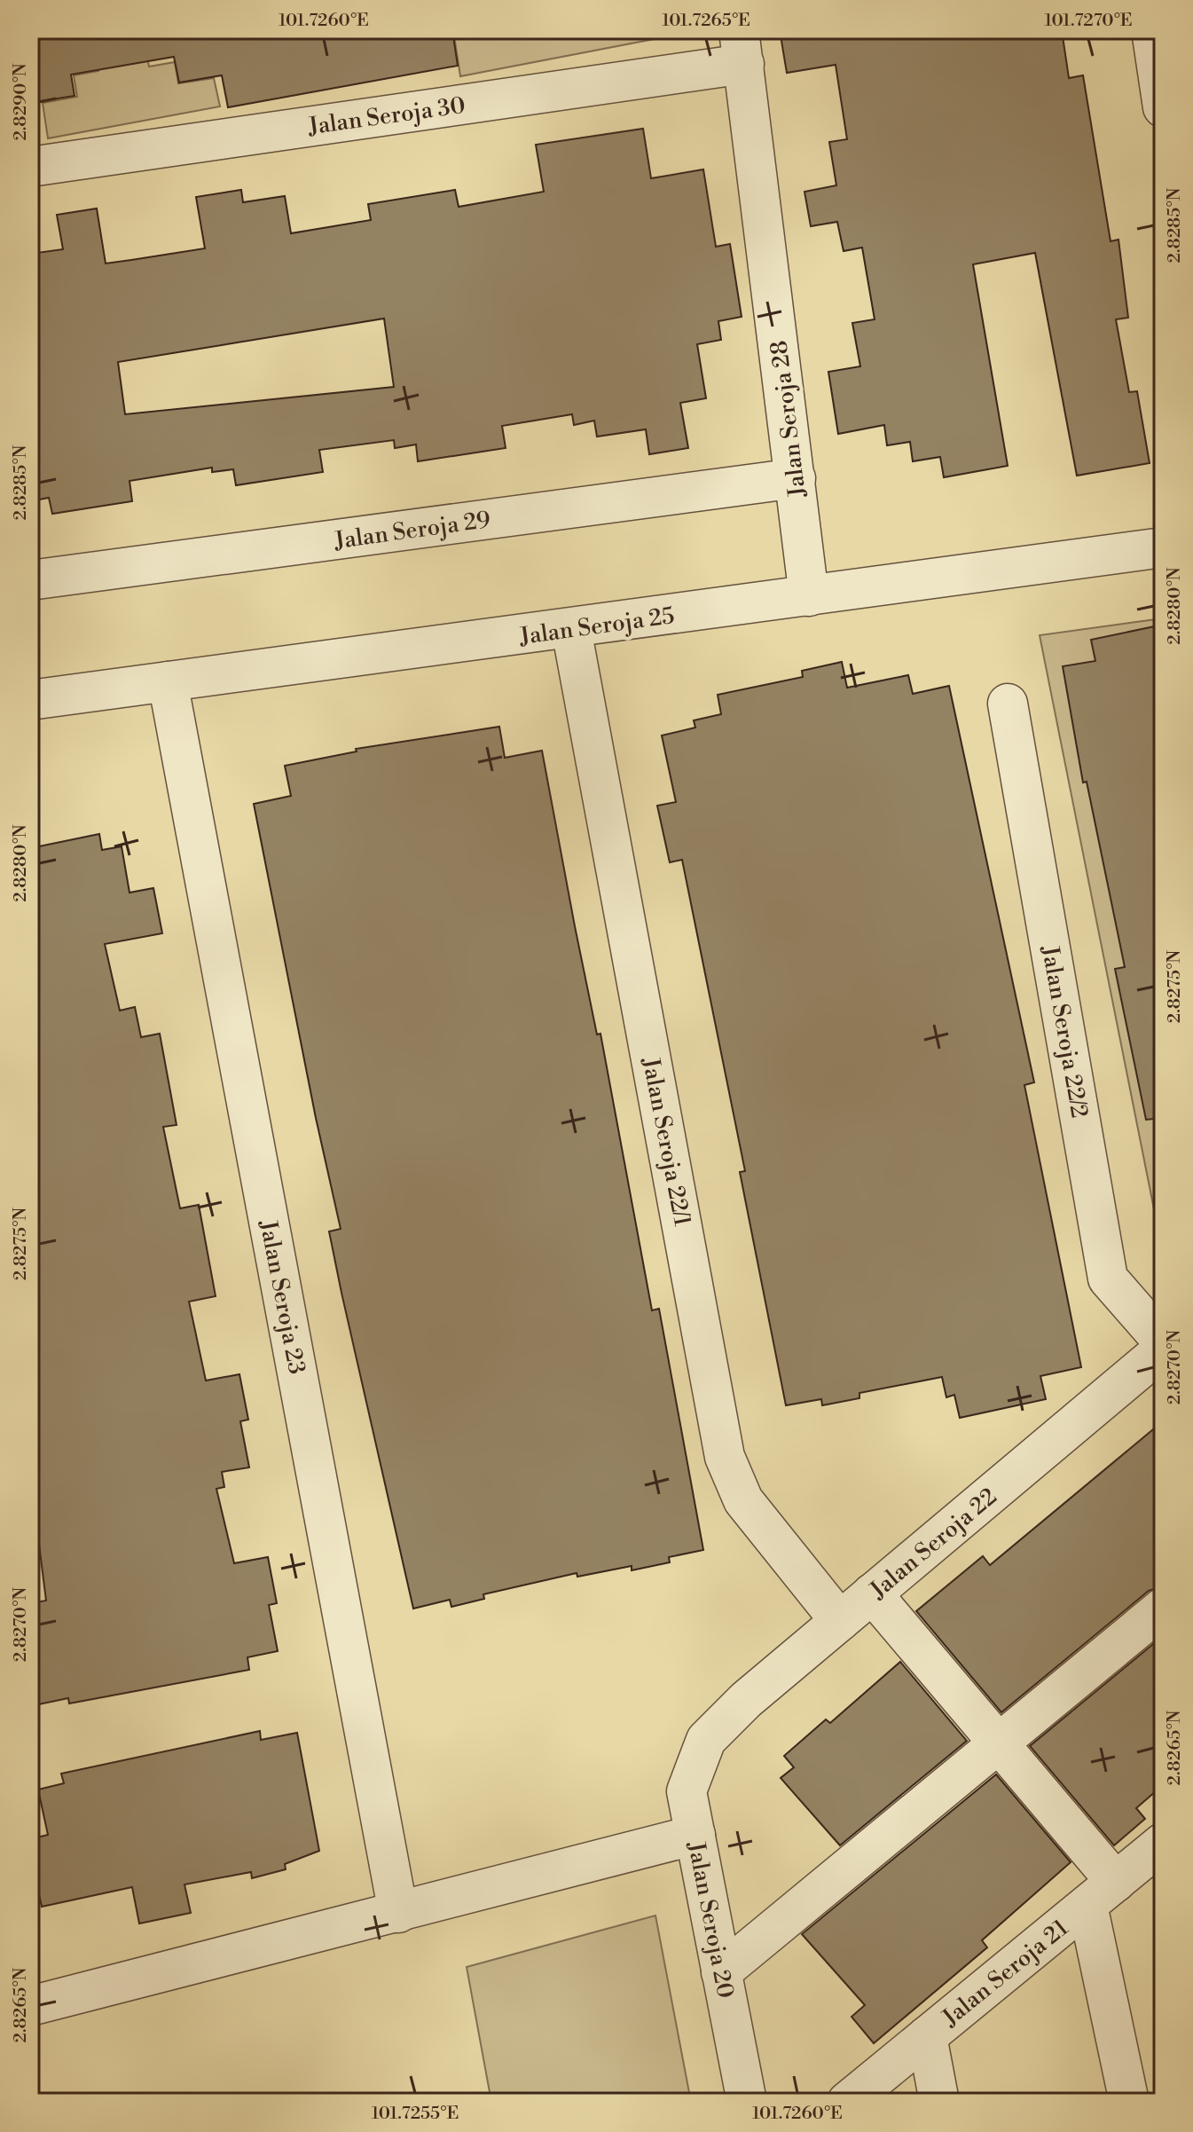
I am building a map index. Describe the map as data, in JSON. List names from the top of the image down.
{
  "streets": {
    "street": [
      "Jalan Seroja 30",
      "Jalan Seroja 28",
      "Jalan Seroja 29",
      "Jalan Seroja 25",
      "Jalan Seroja 22/2",
      "Jalan Seroja 22/1",
      "Jalan Seroja 23",
      "Jalan Seroja 22",
      "Jalan Seroja 20",
      "Jalan Seroja 21"
    ]
  },
  "crossings": [
    ["Jalan Seroja 30", "Jalan Seroja 28"],
    ["Jalan Seroja 28", "Jalan Seroja 29"],
    ["Jalan Seroja 28", "Jalan Seroja 25"],
    ["Jalan Seroja 25", "Jalan Seroja 22/1"],
    ["Jalan Seroja 25", "Jalan Seroja 23"],
    ["Jalan Seroja 22/1", "Jalan Seroja 22"],
    ["Jalan Seroja 22", "Jalan Seroja 20"]
  ],
  "coordinates": [
    "101.7260°E",
    "101.7265°E",
    "101.7270°E",
    "2.8290°N",
    "2.8285°N",
    "2.8280°N",
    "2.8275°N",
    "2.8270°N",
    "2.8265°N",
    "101.7255°E"
  ]
}
